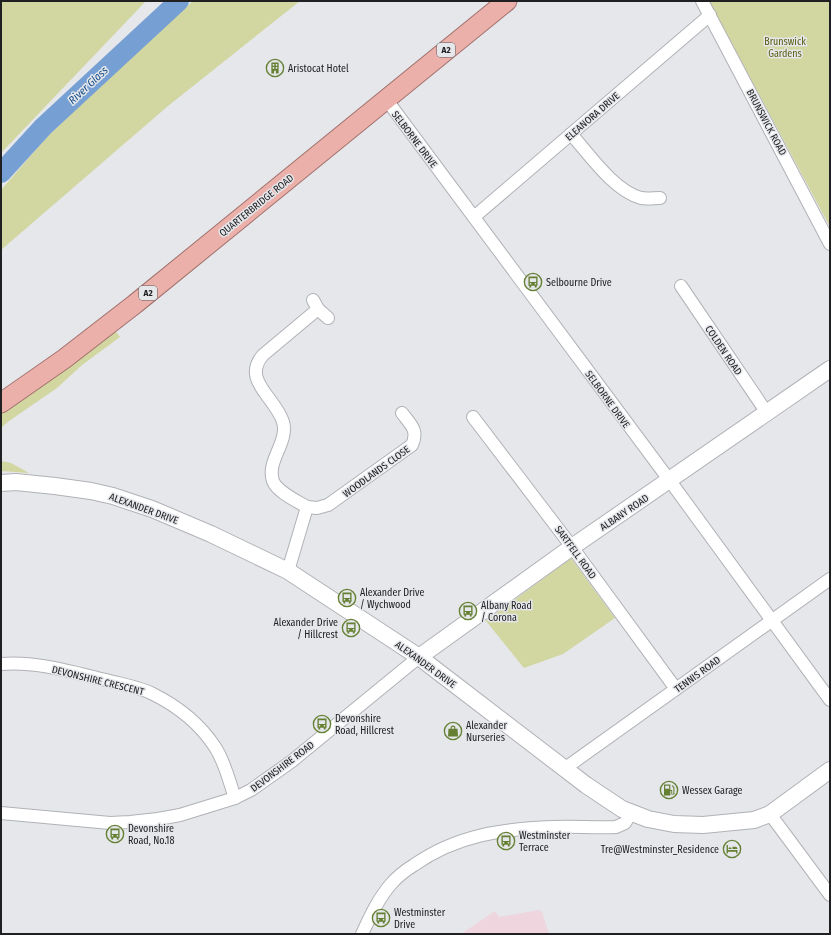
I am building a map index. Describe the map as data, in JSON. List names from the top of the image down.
{
  "streets": {
    "highway": ["A2", "QUARTERBRIDGE ROAD"],
    "main road": ["ALEXANDER DRIVE", "ALBANY ROAD"],
    "street": [
      "ELEANORA DRIVE",
      "BRUNSWICK ROAD",
      "SELBORNE DRIVE",
      "COLDEN ROAD",
      "WOODLANDS CLOSE",
      "SARTFELL ROAD",
      "TENNIS ROAD",
      "DEVONSHIRE CRESCENT",
      "DEVONSHIRE ROAD"
    ]
  },
  "crossings": [
    ["ELEANORA DRIVE", "BRUNSWICK ROAD"],
    ["ELEANORA DRIVE", "SELBORNE DRIVE"],
    ["SELBORNE DRIVE", "QUARTERBRIDGE ROAD"],
    ["SELBORNE DRIVE", "ALBANY ROAD"],
    ["SELBORNE DRIVE", "TENNIS ROAD"],
    ["COLDEN ROAD", "ALBANY ROAD"],
    ["ALEXANDER DRIVE", "ALBANY ROAD"],
    ["ALEXANDER DRIVE", "TENNIS ROAD"],
    ["ALEXANDER DRIVE", "DEVONSHIRE ROAD"],
    ["ALBANY ROAD", "SARTFELL ROAD"],
    ["ALBANY ROAD", "DEVONSHIRE ROAD"],
    ["SARTFELL ROAD", "TENNIS ROAD"],
    ["DEVONSHIRE CRESCENT", "DEVONSHIRE ROAD"]
  ],
  "water": ["River Glass"],
  "parks": ["Brunswick Gardens"],
  "places": {
    "building": ["Aristocat Hotel"],
    "bus stop": [
      "Selbourne Drive",
      "Alexander Drive / Wychwood",
      "Albany Road / Corona",
      "Alexander Drive / Hillcrest",
      "Devonshire Road, Hillcrest",
      "Devonshire Road, No.18",
      "Westminster Terrace",
      "Westminster Drive"
    ],
    "shop": ["Alexander Nurseries"],
    "fuel station": ["Wessex Garage"],
    "hotel": ["Tre@Westminster_Residence"]
  }
}
